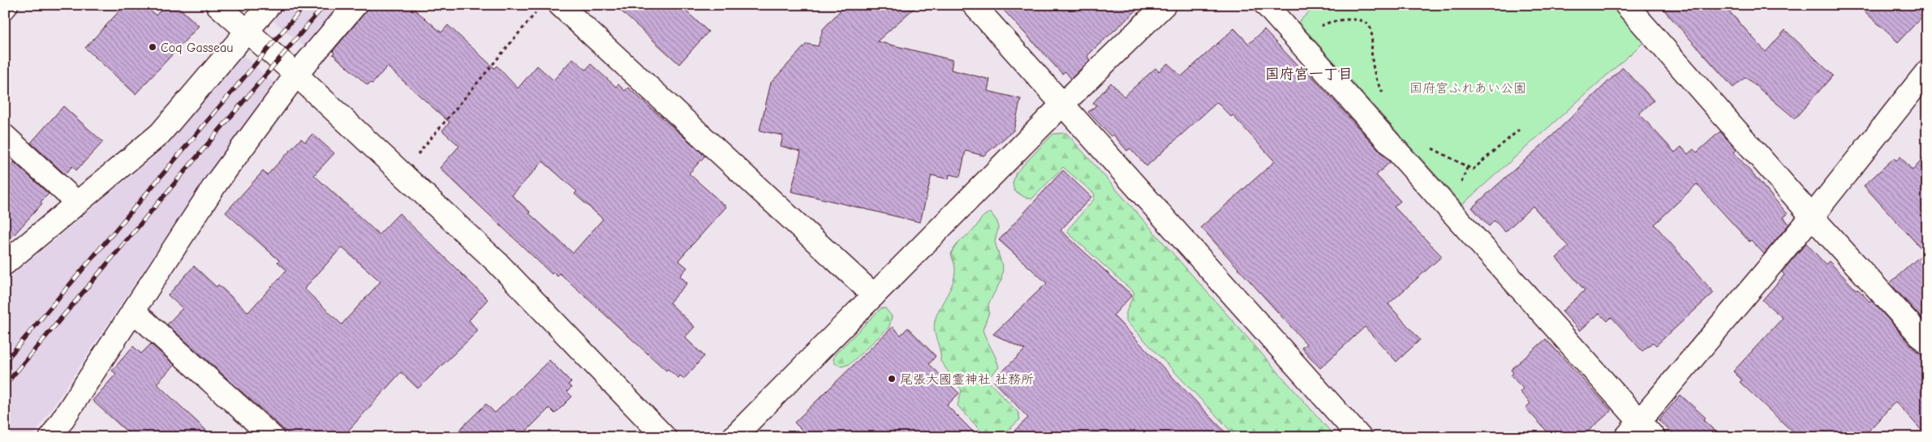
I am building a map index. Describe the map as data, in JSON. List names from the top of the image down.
{
  "districts": ["国府宮一丁目"],
  "parks": ["国府宮ふれあい公園"],
  "places": ["Coq Gasseau", "尾張大國霊神社 社務所"]
}
